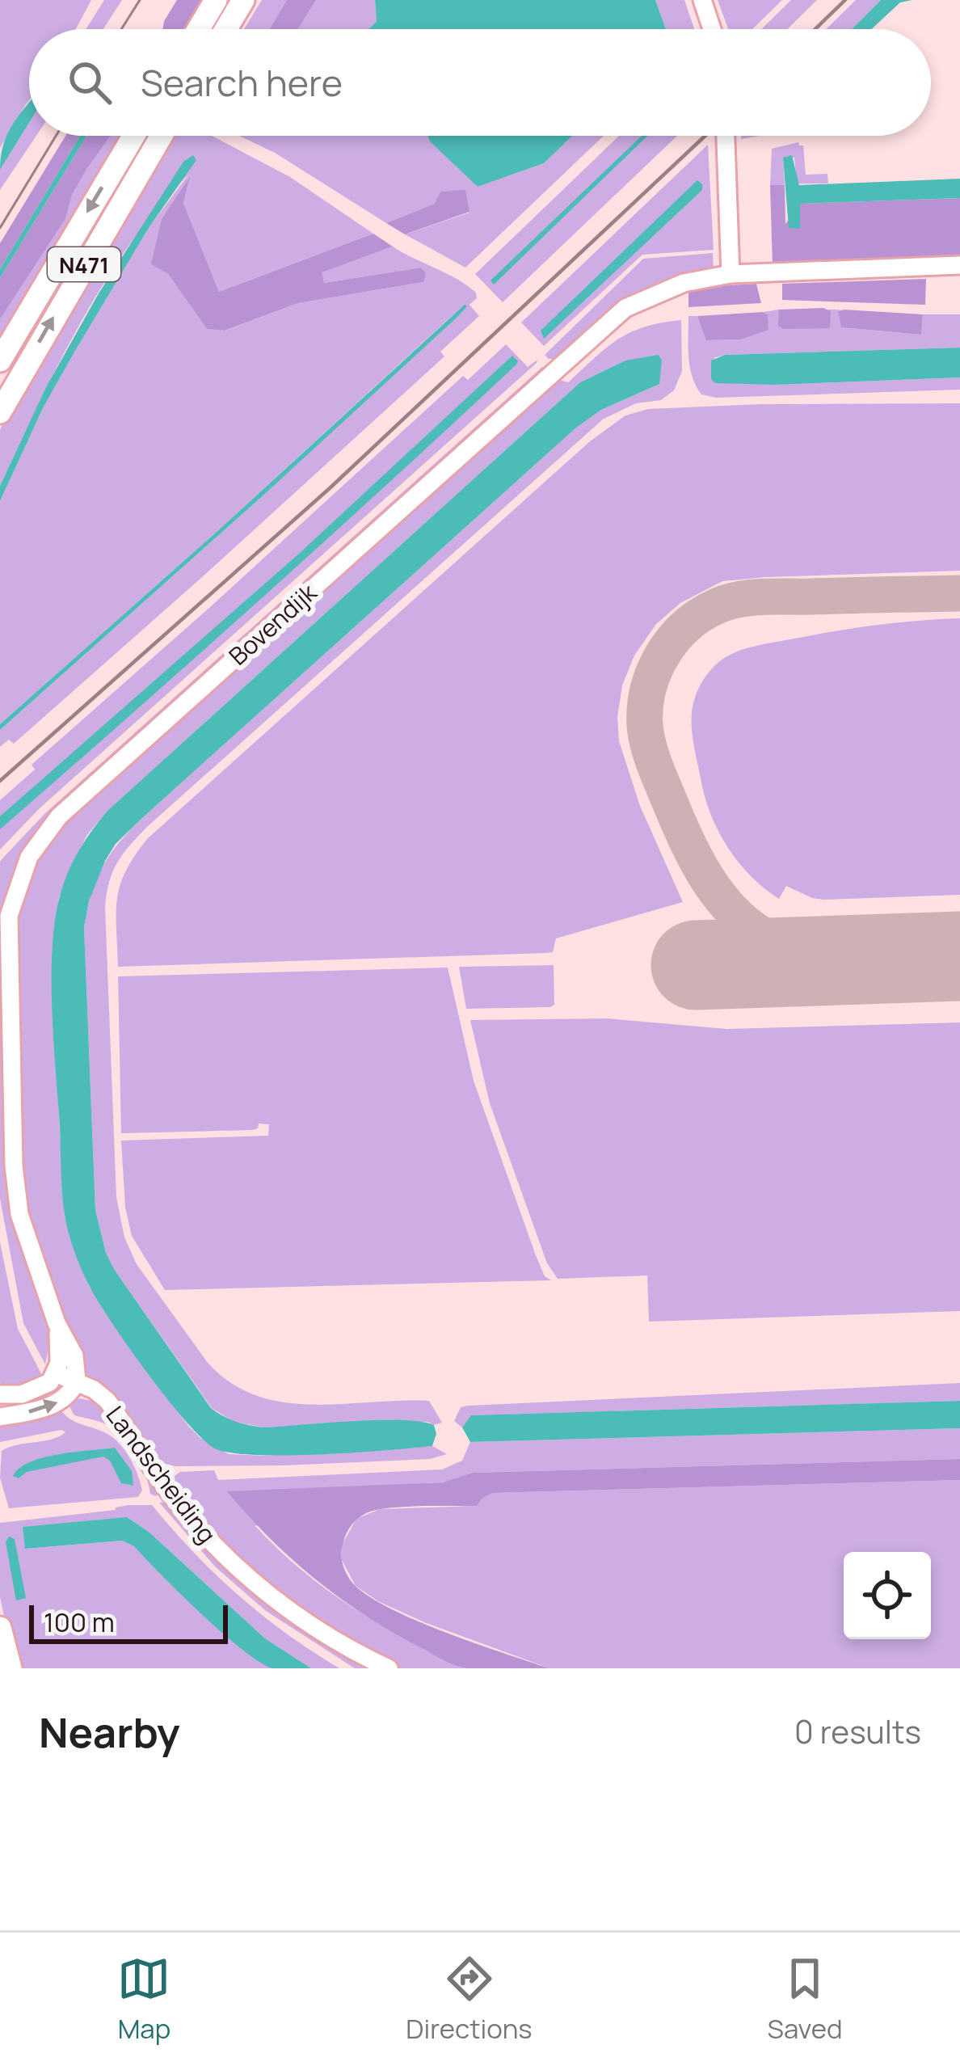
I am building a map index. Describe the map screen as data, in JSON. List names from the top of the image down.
{
  "streets": {
    "main road": ["N471"],
    "street": ["Bovendijk", "Landscheiding"]
  },
  "crossings": [
    ["Bovendijk", "Landscheiding"]
  ],
  "scale_bar": "100 m",
  "page": {
    "search": "Search here",
    "scale": "100 m",
    "heading": ["Nearby", "0 results"],
    "nav": ["Map", "Directions", "Saved"]
  }
}
